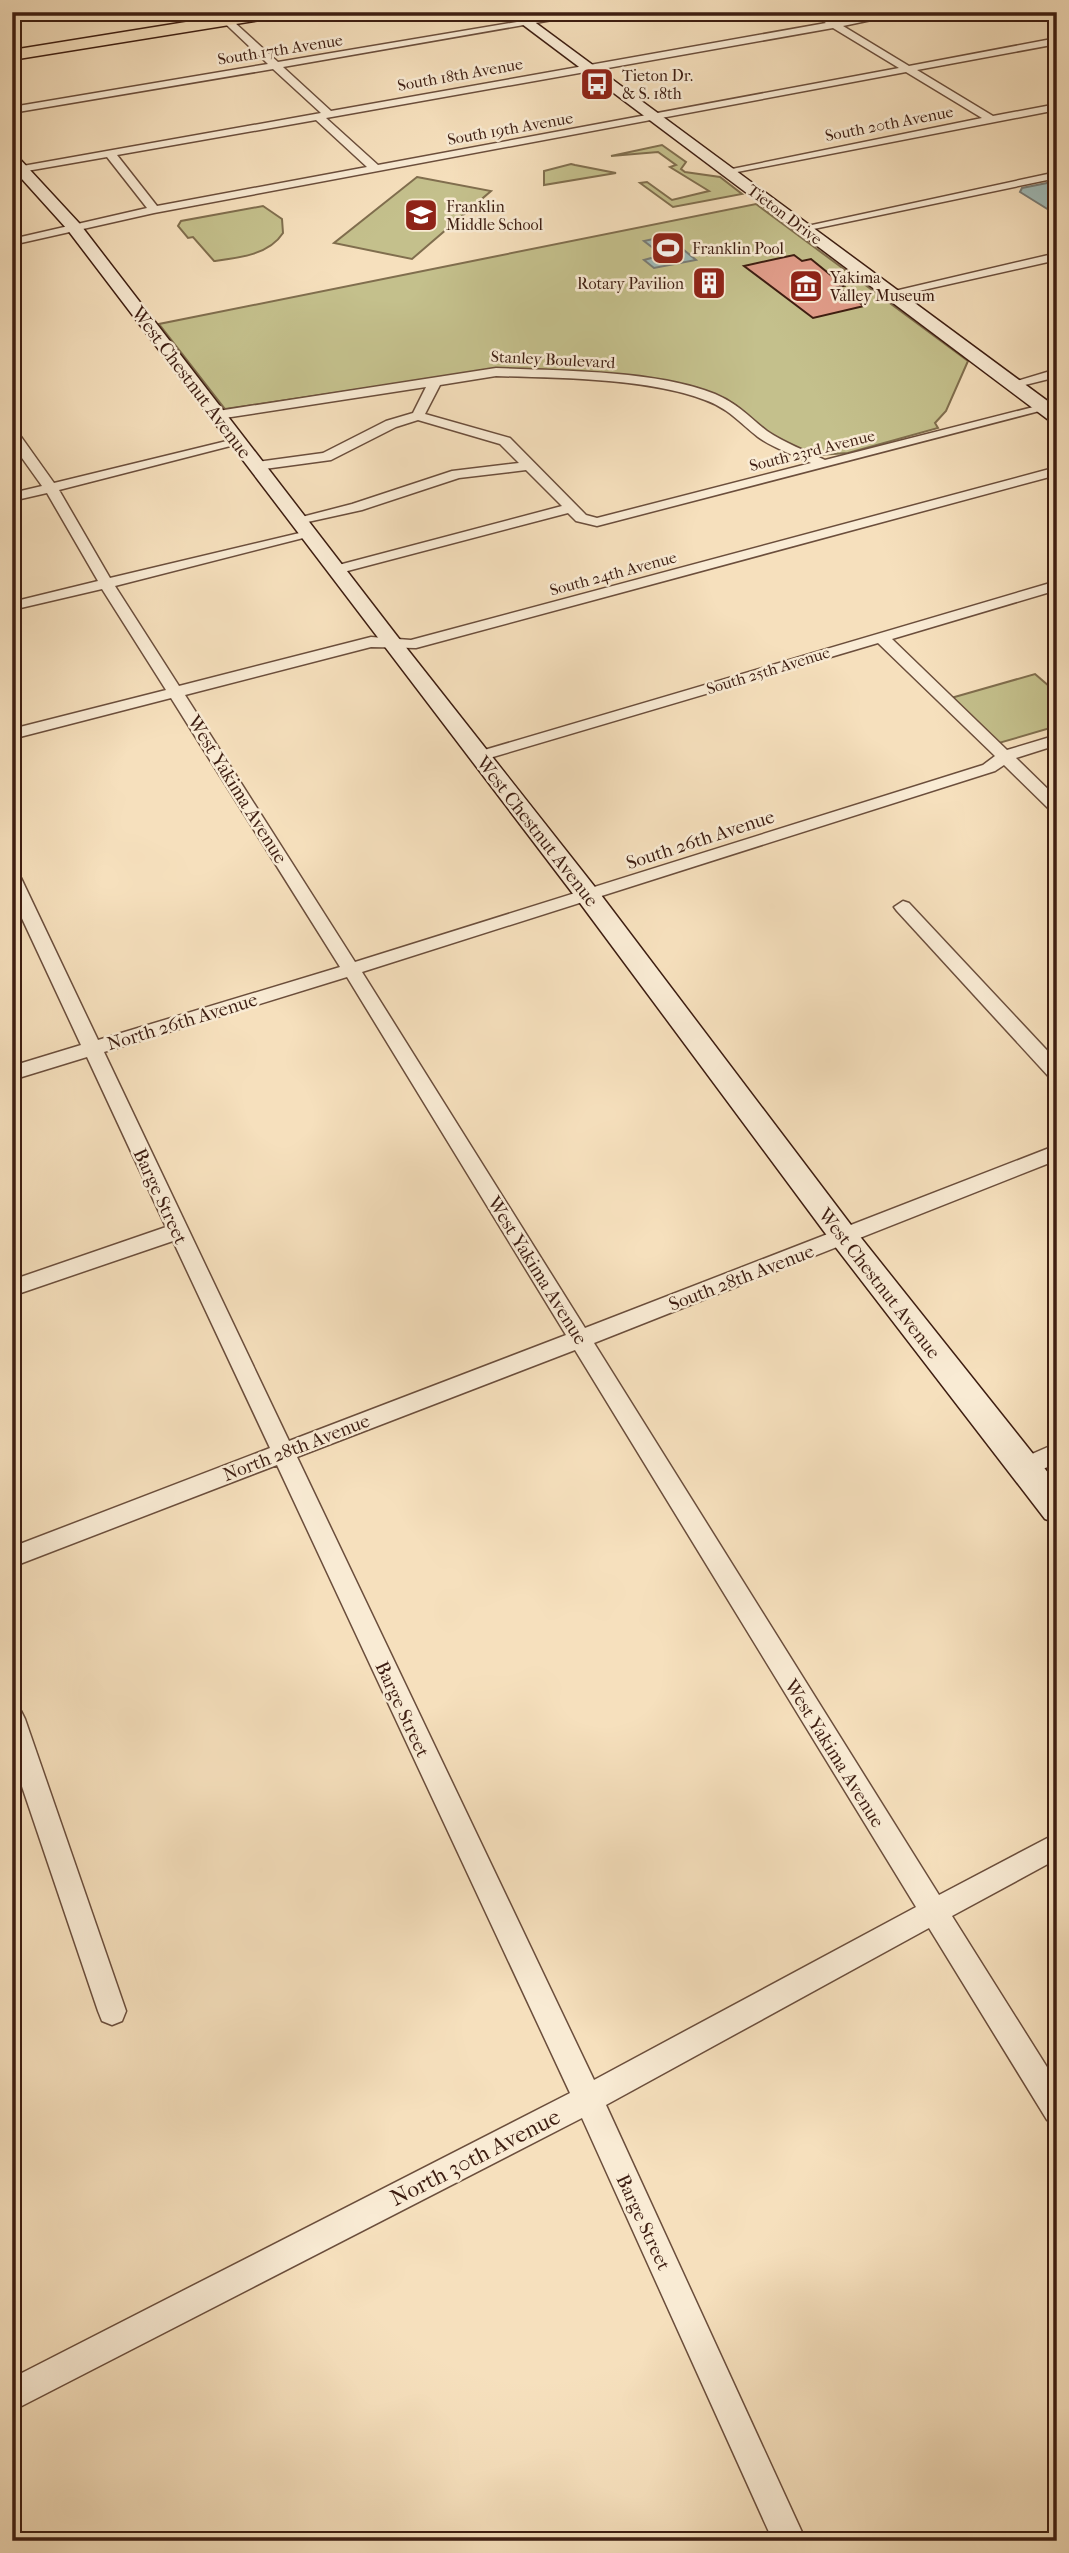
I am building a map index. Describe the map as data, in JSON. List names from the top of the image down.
{
  "streets": {
    "street": [
      "South 17th Avenue",
      "South 18th Avenue",
      "South 20th Avenue",
      "South 19th Avenue",
      "Tieton Drive",
      "Stanley Boulevard",
      "West Chestnut Avenue",
      "South 23rd Avenue",
      "South 24th Avenue",
      "South 25th Avenue",
      "West Yakima Avenue",
      "South 26th Avenue",
      "North 26th Avenue",
      "Barge Street",
      "South 28th Avenue",
      "North 28th Avenue",
      "North 30th Avenue"
    ]
  },
  "crossings": [
    ["South 17th Avenue", "Tieton Drive"],
    ["South 18th Avenue", "Tieton Drive"],
    ["South 18th Avenue", "West Chestnut Avenue"],
    ["South 20th Avenue", "Tieton Drive"],
    ["South 19th Avenue", "Tieton Drive"],
    ["South 19th Avenue", "West Chestnut Avenue"],
    ["Tieton Drive", "South 23rd Avenue"],
    ["Stanley Boulevard", "West Chestnut Avenue"],
    ["Stanley Boulevard", "South 23rd Avenue"],
    ["West Chestnut Avenue", "South 24th Avenue"],
    ["West Chestnut Avenue", "South 25th Avenue"],
    ["West Chestnut Avenue", "South 26th Avenue"],
    ["West Chestnut Avenue", "South 28th Avenue"],
    ["South 24th Avenue", "West Yakima Avenue"],
    ["West Yakima Avenue", "South 26th Avenue"],
    ["West Yakima Avenue", "North 26th Avenue"],
    ["West Yakima Avenue", "South 28th Avenue"],
    ["West Yakima Avenue", "North 28th Avenue"],
    ["West Yakima Avenue", "North 30th Avenue"],
    ["South 26th Avenue", "North 26th Avenue"],
    ["North 26th Avenue", "Barge Street"],
    ["Barge Street", "North 28th Avenue"],
    ["Barge Street", "North 30th Avenue"],
    ["South 28th Avenue", "North 28th Avenue"]
  ],
  "places": {
    "bus stop": ["Tieton Dr. & S. 18th"],
    "school or university": ["Franklin Middle School"],
    "sports": ["Franklin Pool"],
    "building": ["Rotary Pavilion"],
    "museum": ["Yakima Valley Museum"]
  }
}
